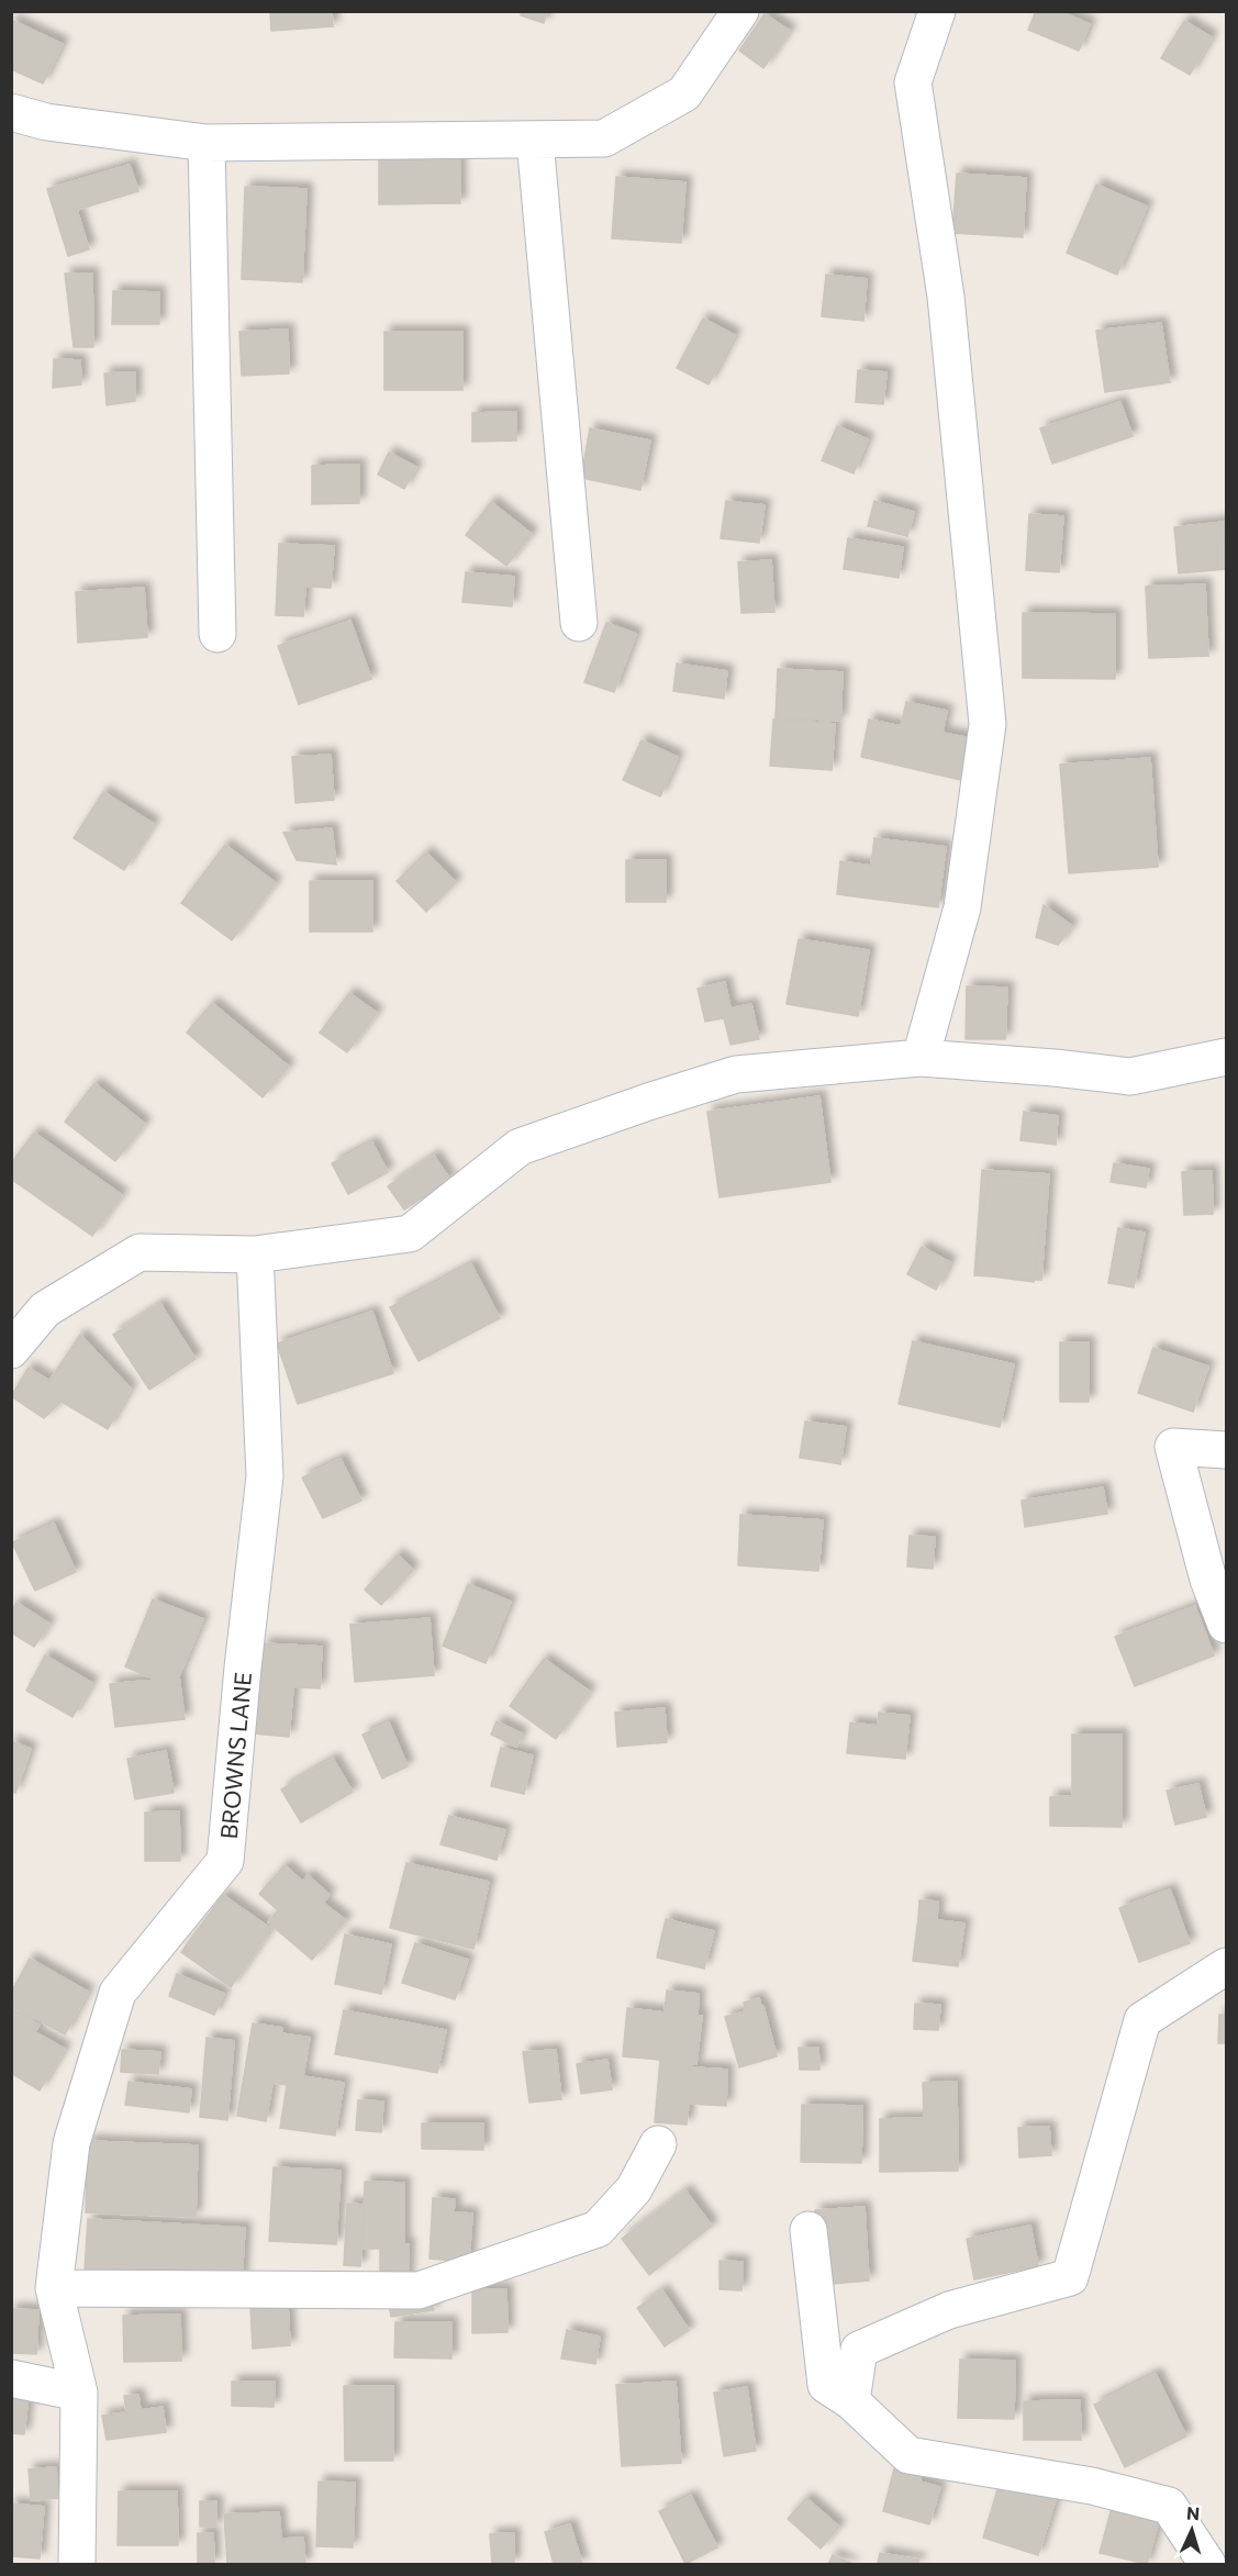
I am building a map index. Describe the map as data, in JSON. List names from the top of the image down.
{
  "streets": {
    "street": ["BROWNS LANE"]
  },
  "north": "top"
}
